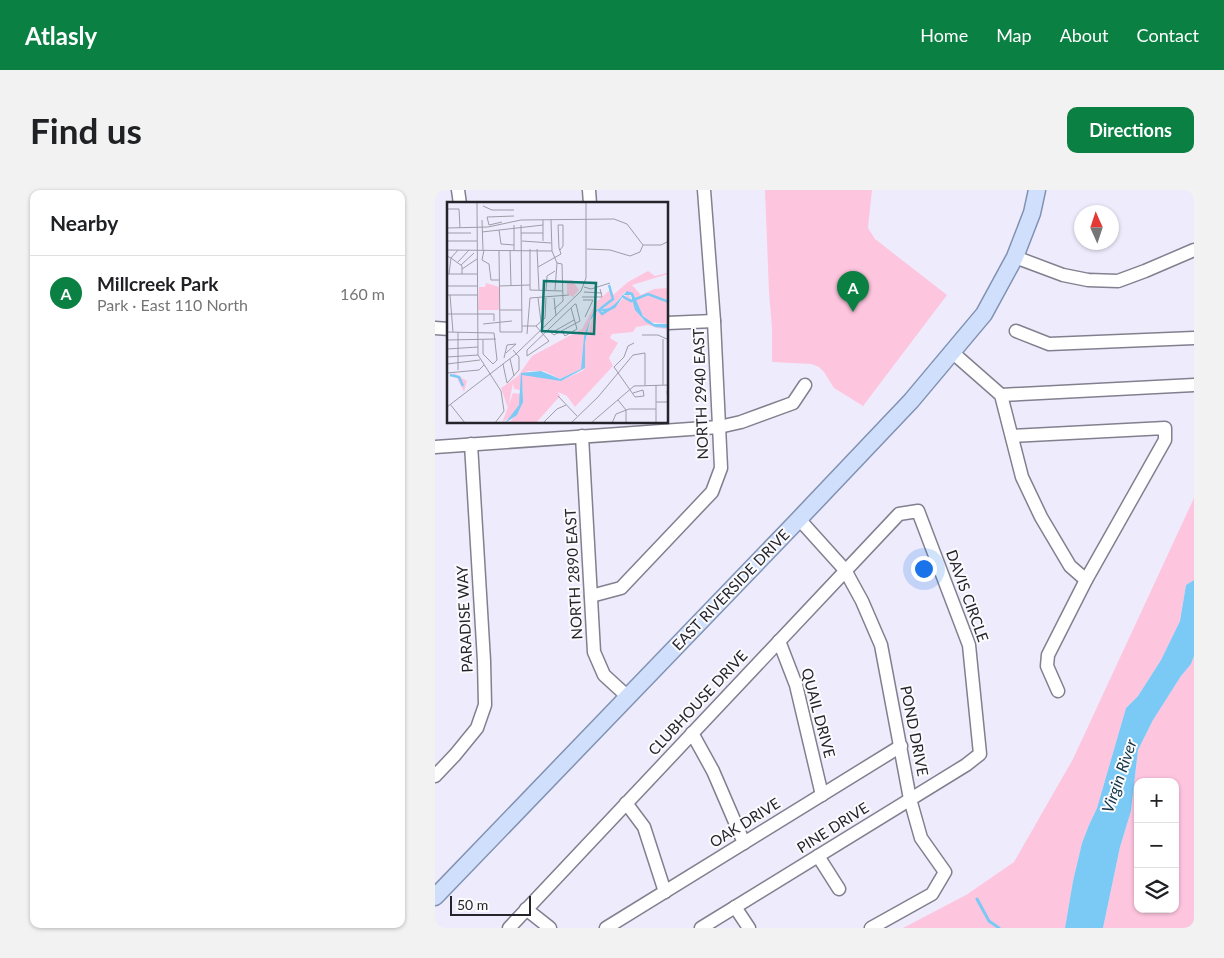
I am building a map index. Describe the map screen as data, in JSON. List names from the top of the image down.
{
  "streets": {
    "main road": ["EAST RIVERSIDE DRIVE"],
    "street": [
      "NORTH 2940 EAST",
      "NORTH 2890 EAST",
      "DAVIS CIRCLE",
      "PARADISE WAY",
      "CLUBHOUSE DRIVE",
      "QUAIL DRIVE",
      "POND DRIVE",
      "OAK DRIVE",
      "PINE DRIVE"
    ]
  },
  "crossings": [
    ["NORTH 2940 EAST", "NORTH 2890 EAST"],
    ["NORTH 2890 EAST", "EAST RIVERSIDE DRIVE"],
    ["EAST RIVERSIDE DRIVE", "POND DRIVE"],
    ["DAVIS CIRCLE", "CLUBHOUSE DRIVE"],
    ["DAVIS CIRCLE", "PINE DRIVE"],
    ["CLUBHOUSE DRIVE", "QUAIL DRIVE"],
    ["CLUBHOUSE DRIVE", "POND DRIVE"],
    ["QUAIL DRIVE", "OAK DRIVE"],
    ["POND DRIVE", "OAK DRIVE"],
    ["POND DRIVE", "PINE DRIVE"]
  ],
  "water": ["Virgin River"],
  "scale_bar": "50 m",
  "north": "top",
  "page": {
    "header": "Atlasly",
    "nav": [
      "Home",
      "Map",
      "About",
      "Contact"
    ],
    "buttons": "Directions",
    "title": "Find us",
    "heading": "Nearby",
    "list": [
      {
        "mark": "A",
        "name": "Millcreek Park",
        "note": "Park · East 110 North",
        "value": "160 m"
      }
    ],
    "pins": "A",
    "map_buttons": ["+", "−"],
    "scale": "50 m"
  }
}
